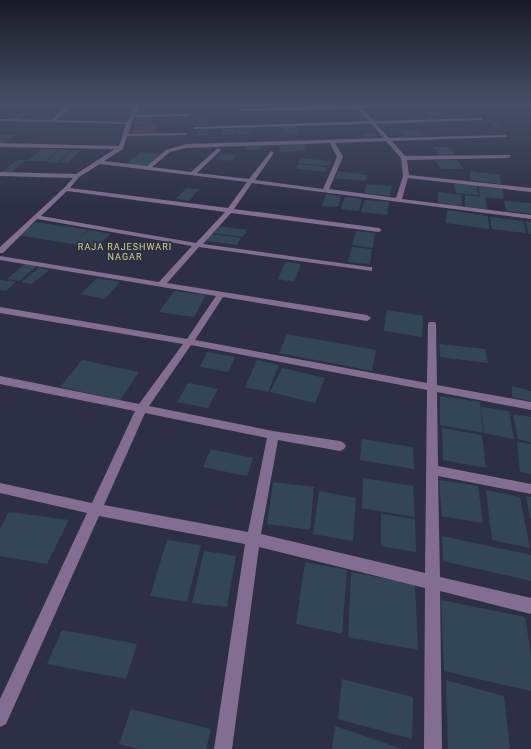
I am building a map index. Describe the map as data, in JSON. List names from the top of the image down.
{
  "districts": ["RAJA RAJESHWARI NAGAR"]
}
